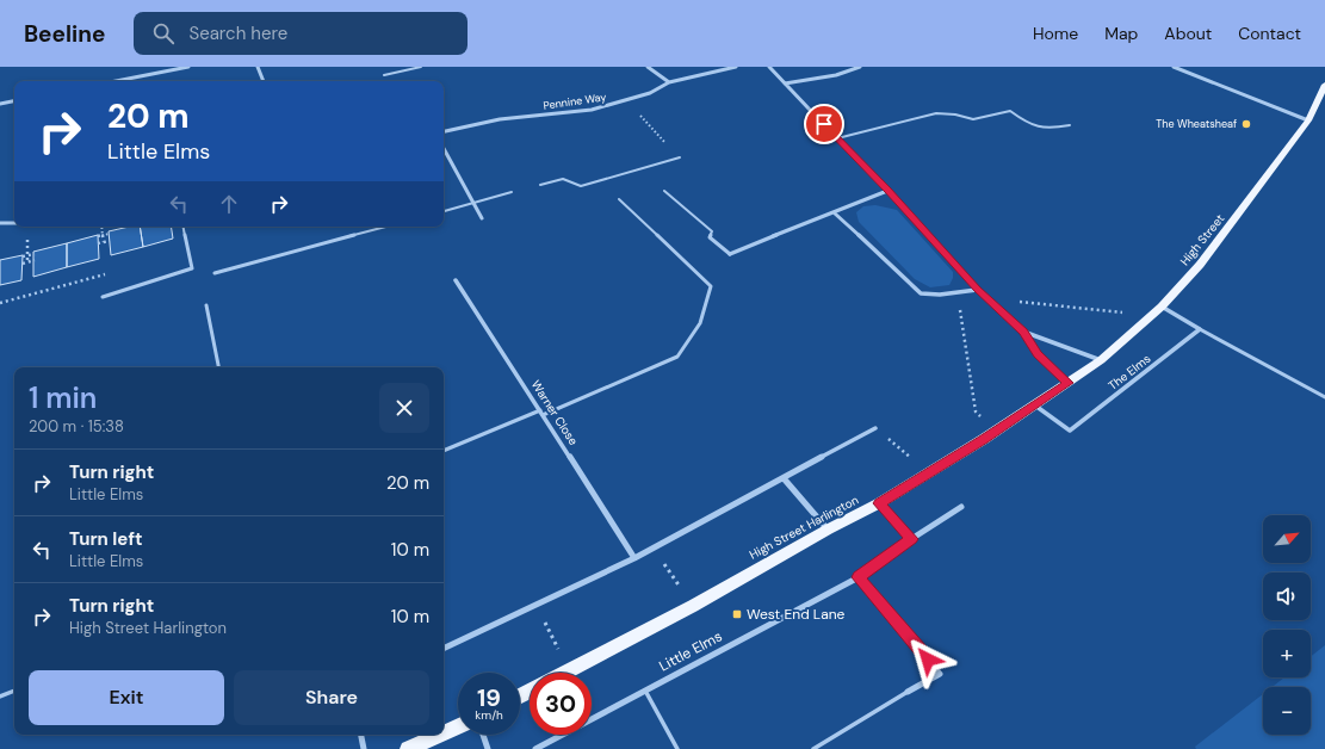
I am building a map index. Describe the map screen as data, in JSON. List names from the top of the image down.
{
  "streets": {
    "main road": ["High Street", "High Street Harlington"],
    "street": [
      "Pennine Way",
      "The Elms",
      "Warner Close",
      "Little Elms"
    ]
  },
  "crossings": [
    ["High Street", "High Street Harlington"],
    ["The Elms", "High Street Harlington"]
  ],
  "places": {
    "other": ["The Wheatsheaf"],
    "transit": ["West End Lane"]
  },
  "north": "top right",
  "page": {
    "header": "Beeline",
    "search": "Search here",
    "nav": [
      "Home",
      "Map",
      "About",
      "Contact"
    ],
    "turn": ["20 m", "Little Elms"],
    "heading": ["1 min", "200 m · 15:38"],
    "list": [
      {
        "name": "Turn right",
        "note": "Little Elms",
        "value": "20 m"
      },
      {
        "name": "Turn left",
        "note": "Little Elms",
        "value": "10 m"
      },
      {
        "name": "Turn right",
        "note": "High Street Harlington",
        "value": "10 m"
      }
    ],
    "map_buttons": ["+", "−"],
    "buttons": ["Exit", "Share"],
    "speed": "19 km/h",
    "limit": "30"
  }
}
